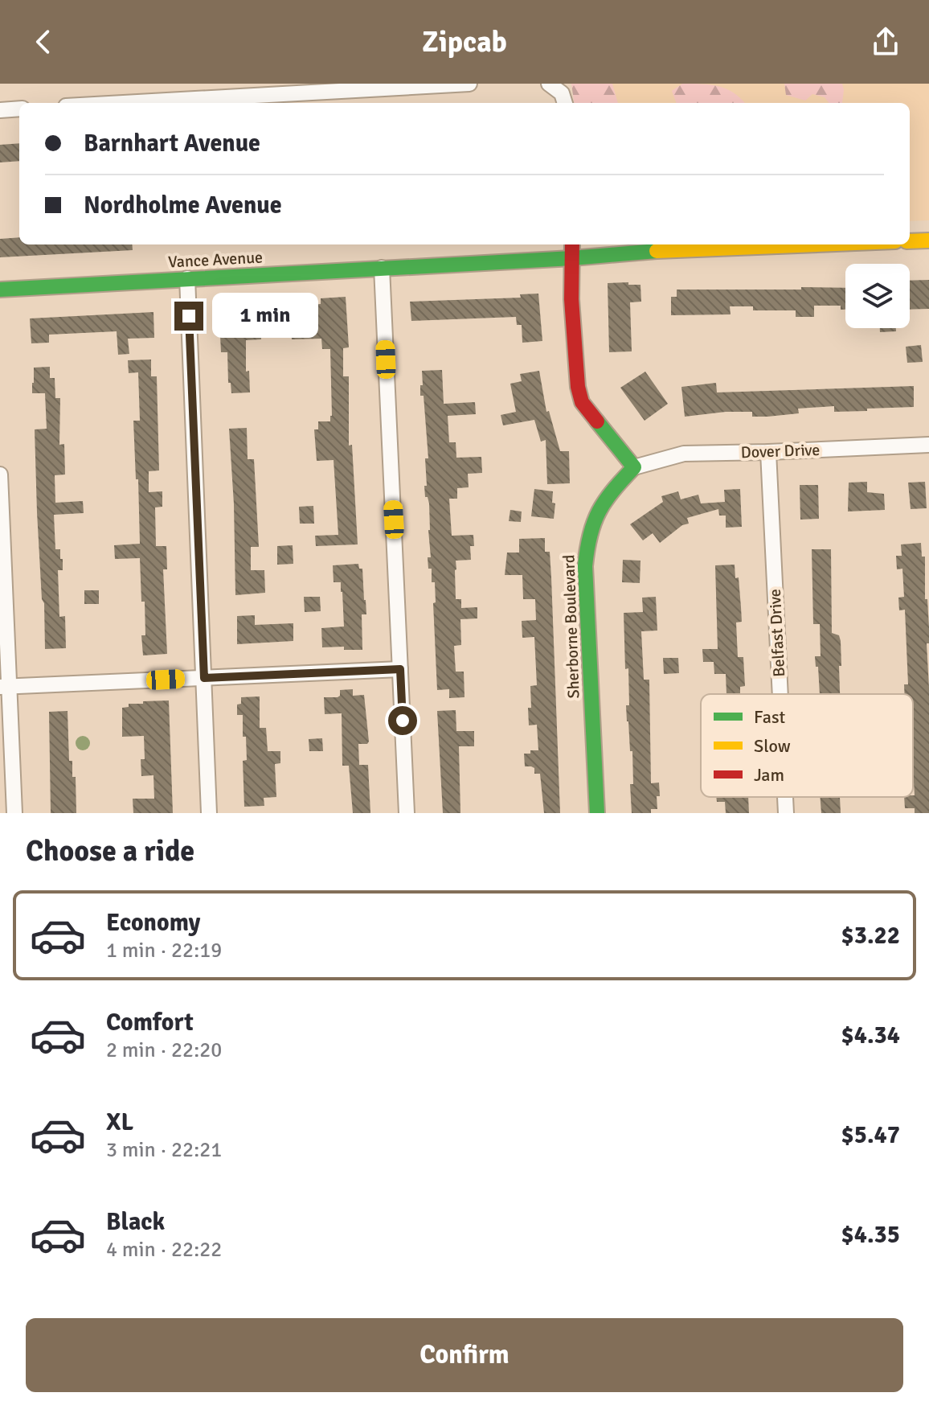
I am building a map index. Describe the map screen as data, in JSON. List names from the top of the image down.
{
  "streets": {
    "street": [
      "Vance Avenue",
      "Dover Drive",
      "Sherborne Boulevard",
      "Belfast Drive"
    ]
  },
  "crossings": [
    ["Dover Drive", "Sherborne Boulevard"],
    ["Dover Drive", "Belfast Drive"]
  ],
  "legend": ["Fast", "Slow", "Jam"],
  "page": {
    "header": "Zipcab",
    "banner": ["Barnhart Avenue", "Nordholme Avenue"],
    "bubble": "1 min",
    "heading": "Choose a ride",
    "list": [
      {
        "name": "Economy",
        "note": "1 min · 22:19",
        "value": "$3.22"
      },
      {
        "name": "Comfort",
        "note": "2 min · 22:20",
        "value": "$4.34"
      },
      {
        "name": "XL",
        "note": "3 min · 22:21",
        "value": "$5.47"
      },
      {
        "name": "Black",
        "note": "4 min · 22:22",
        "value": "$4.35"
      }
    ],
    "buttons": "Confirm"
  }
}
